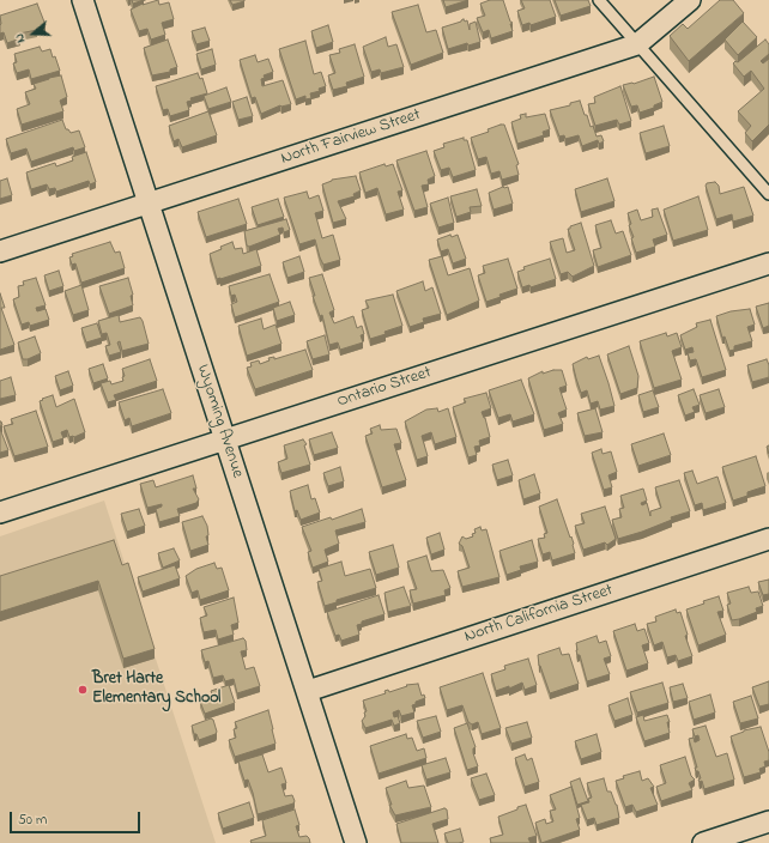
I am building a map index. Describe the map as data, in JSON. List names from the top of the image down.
{
  "streets": {
    "street": [
      "North Fairview Street",
      "Ontario Street",
      "Wyoming Avenue",
      "North California Street"
    ]
  },
  "crossings": [
    ["North Fairview Street", "Wyoming Avenue"],
    ["Ontario Street", "Wyoming Avenue"],
    ["Wyoming Avenue", "North California Street"]
  ],
  "places": ["Bret Harte Elementary School"],
  "scale_bar": "50 m",
  "north": "left"
}
